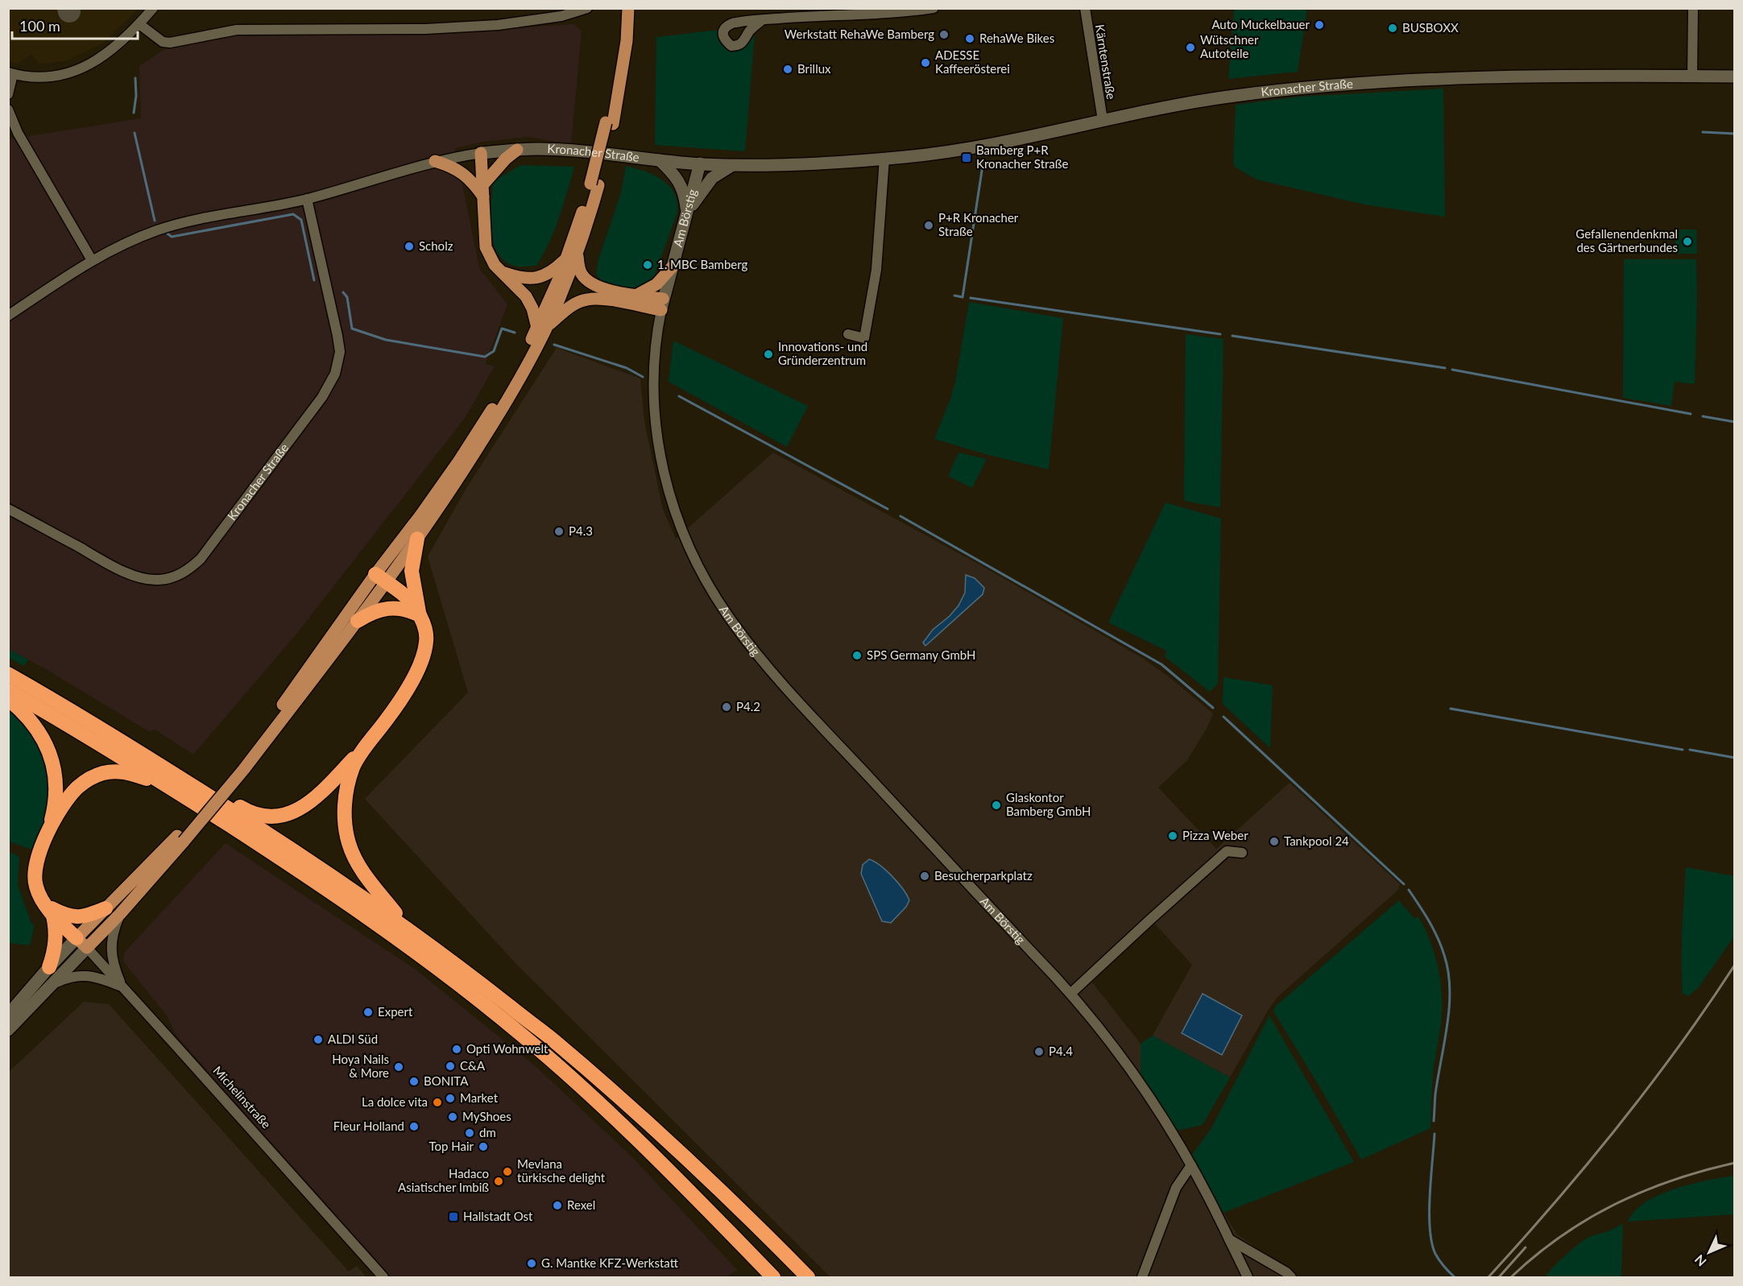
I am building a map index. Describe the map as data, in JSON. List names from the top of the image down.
{
  "streets": {
    "street": [
      "Kärntenstraße",
      "Kronacher Straße",
      "Am Börstig",
      "Michelinstraße"
    ]
  },
  "crossings": [
    ["Kärntenstraße", "Kronacher Straße"],
    ["Kronacher Straße", "Am Börstig"]
  ],
  "places": {
    "other": [
      "Auto Muckelbauer",
      "BUSBOXX",
      "Werkstatt RehaWe Bamberg",
      "RehaWe Bikes",
      "Wütschner Autoteile",
      "ADESSE Kaffeerösterei",
      "Brillux",
      "P+R Kronacher Straße",
      "Gefallenendenkmal des Gärtnerbundes",
      "Scholz",
      "1. MBC Bamberg",
      "Innovations- und Gründerzentrum",
      "P4.3",
      "SPS Germany GmbH",
      "P4.2",
      "Glaskontor Bamberg GmbH",
      "Pizza Weber",
      "Tankpool 24",
      "Besucherparkplatz",
      "Expert",
      "ALDI Süd",
      "Opti Wohnwelt",
      "P4.4",
      "C&A",
      "Hoya Nails & More",
      "BONITA",
      "Market",
      "La dolce vita",
      "MyShoes",
      "Fleur Holland",
      "dm",
      "Top Hair",
      "Mevlana türkische delight",
      "Hadaco Asiatischer Imbiß",
      "Rexel",
      "G. Mantke KFZ-Werkstatt"
    ],
    "transit": ["Bamberg P+R Kronacher Straße", "Hallstadt Ost"]
  },
  "scale_bar": "100 m",
  "north": "bottom left"
}
